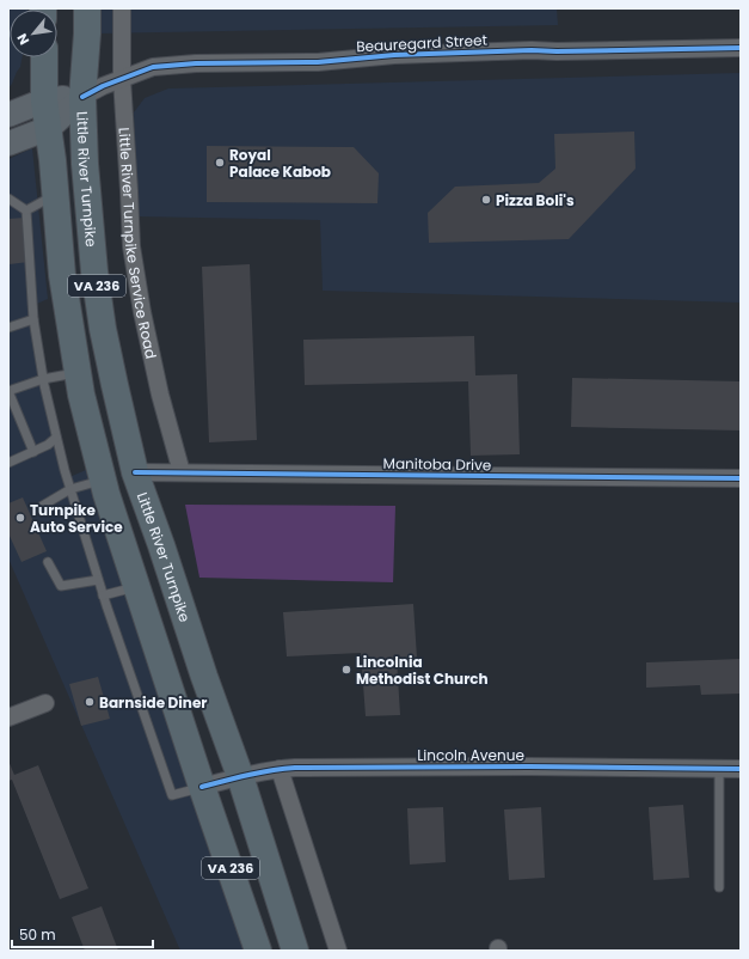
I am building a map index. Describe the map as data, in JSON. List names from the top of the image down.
{
  "streets": {
    "main road": ["Beauregard Street", "Little River Turnpike", "VA 236"],
    "street": ["Little River Turnpike Service Road", "Manitoba Drive", "Lincoln Avenue"]
  },
  "crossings": [
    ["Beauregard Street", "Little River Turnpike"],
    ["Beauregard Street", "Little River Turnpike Service Road"],
    ["Beauregard Street", "VA 236"],
    ["Little River Turnpike", "Manitoba Drive"],
    ["Little River Turnpike", "Lincoln Avenue"],
    ["Little River Turnpike Service Road", "Manitoba Drive"],
    ["VA 236", "Lincoln Avenue"]
  ],
  "places": [
    "Royal Palace Kabob",
    "Pizza Boli's",
    "Turnpike Auto Service",
    "Lincolnia Methodist Church",
    "Barnside Diner"
  ],
  "scale_bar": "50 m",
  "north": "bottom left"
}
